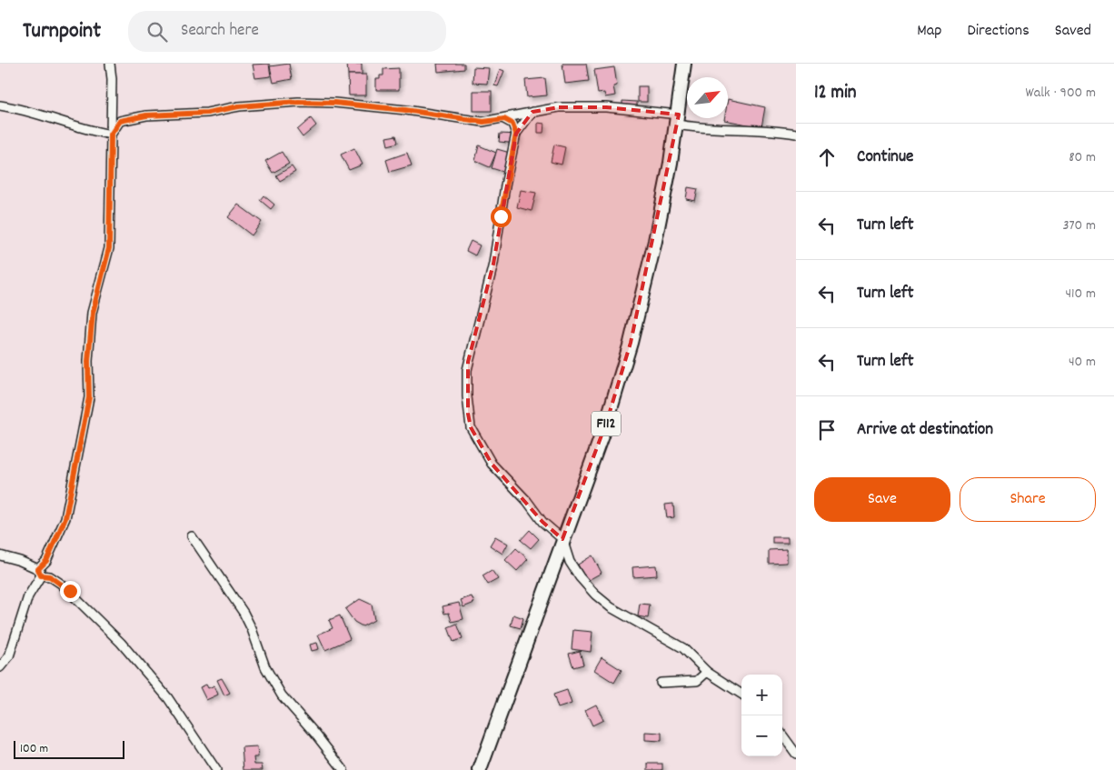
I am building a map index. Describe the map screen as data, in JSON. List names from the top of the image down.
{
  "streets": {
    "main road": ["F112"]
  },
  "scale_bar": "100 m",
  "north": "top right",
  "page": {
    "header": "Turnpoint",
    "search": "Search here",
    "nav": ["Map", "Directions", "Saved"],
    "heading": ["12 min", "Walk · 900 m"],
    "list": [
      ["Continue", "80 m"],
      ["Turn left", "370 m"],
      ["Turn left", "410 m"],
      ["Turn left", "40 m"],
      "Arrive at destination"
    ],
    "buttons": ["Save", "Share"],
    "map_buttons": ["+", "−"],
    "scale": "100 m"
  }
}
